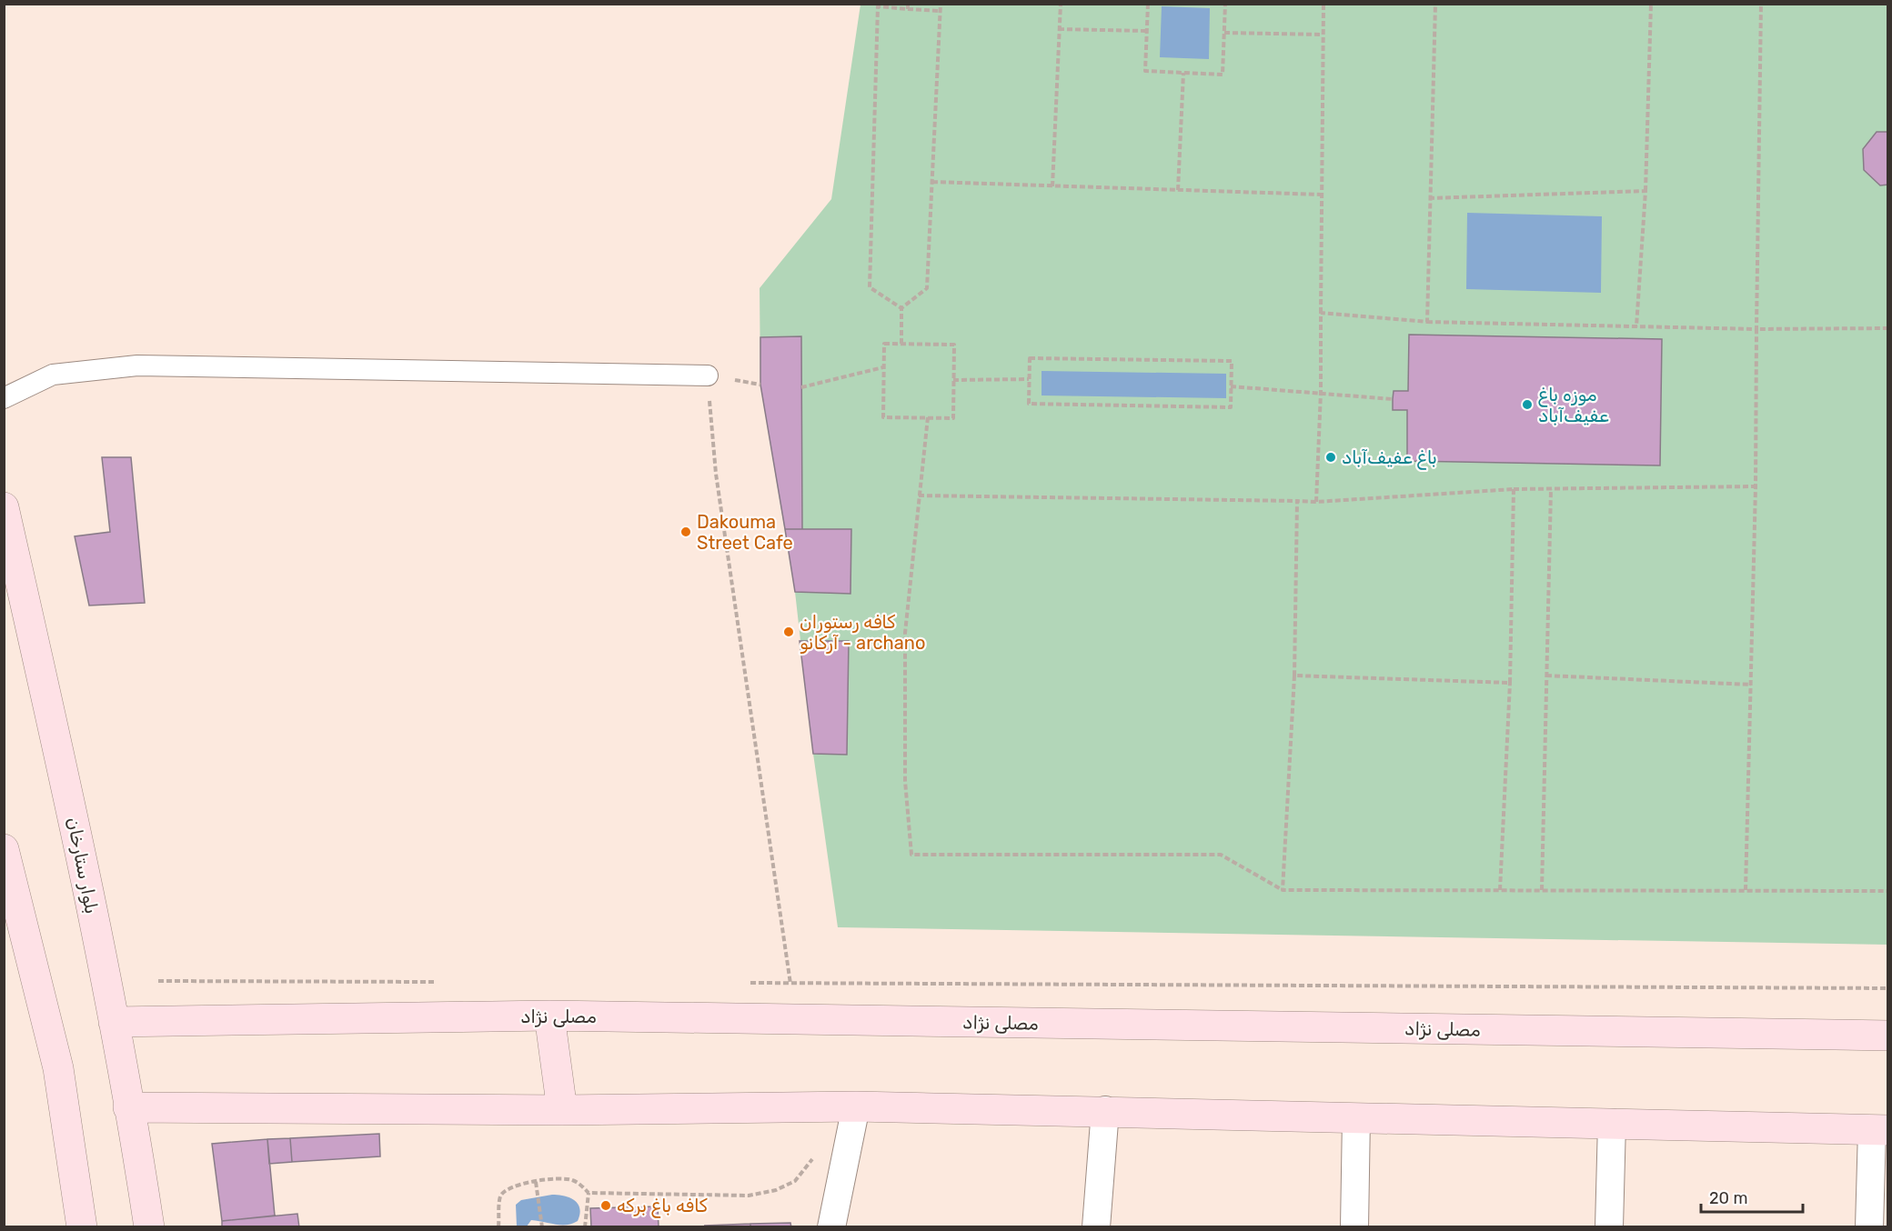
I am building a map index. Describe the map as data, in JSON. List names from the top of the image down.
{
  "streets": {
    "main road": ["بلوار ستارخان", "مصلی نژاد"]
  },
  "crossings": [
    ["بلوار ستارخان", "مصلی نژاد"]
  ],
  "places": [
    "موزه باغ عفیف‌آباد",
    "باغ عفیف‌آباد",
    "Dakouma Street Cafe",
    "کافه رستوران آرکانو - archano",
    "کافه باغ برکه"
  ],
  "scale_bar": "20 m"
}
